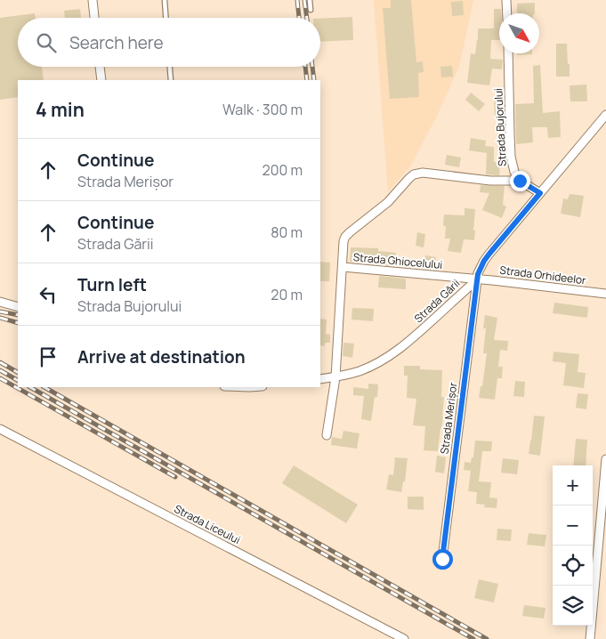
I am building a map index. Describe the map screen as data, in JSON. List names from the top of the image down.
{
  "streets": {
    "street": [
      "Strada Bujorului",
      "Strada Ghiocelului",
      "Strada Orhideelor",
      "Strada Gării",
      "Strada Merișor",
      "Strada Liceului"
    ]
  },
  "crossings": [
    ["Strada Ghiocelului", "Strada Orhideelor"],
    ["Strada Ghiocelului", "Strada Gării"],
    ["Strada Ghiocelului", "Strada Merișor"],
    ["Strada Orhideelor", "Strada Gării"],
    ["Strada Orhideelor", "Strada Merișor"],
    ["Strada Gării", "Strada Merișor"]
  ],
  "north": "bottom right",
  "page": {
    "search": "Search here",
    "heading": ["4 min", "Walk · 300 m"],
    "list": [
      ["Continue", "Strada Merișor", "200 m"],
      ["Continue", "Strada Gării", "80 m"],
      ["Turn left", "Strada Bujorului", "20 m"],
      "Arrive at destination"
    ],
    "map_buttons": ["+", "−"]
  }
}
